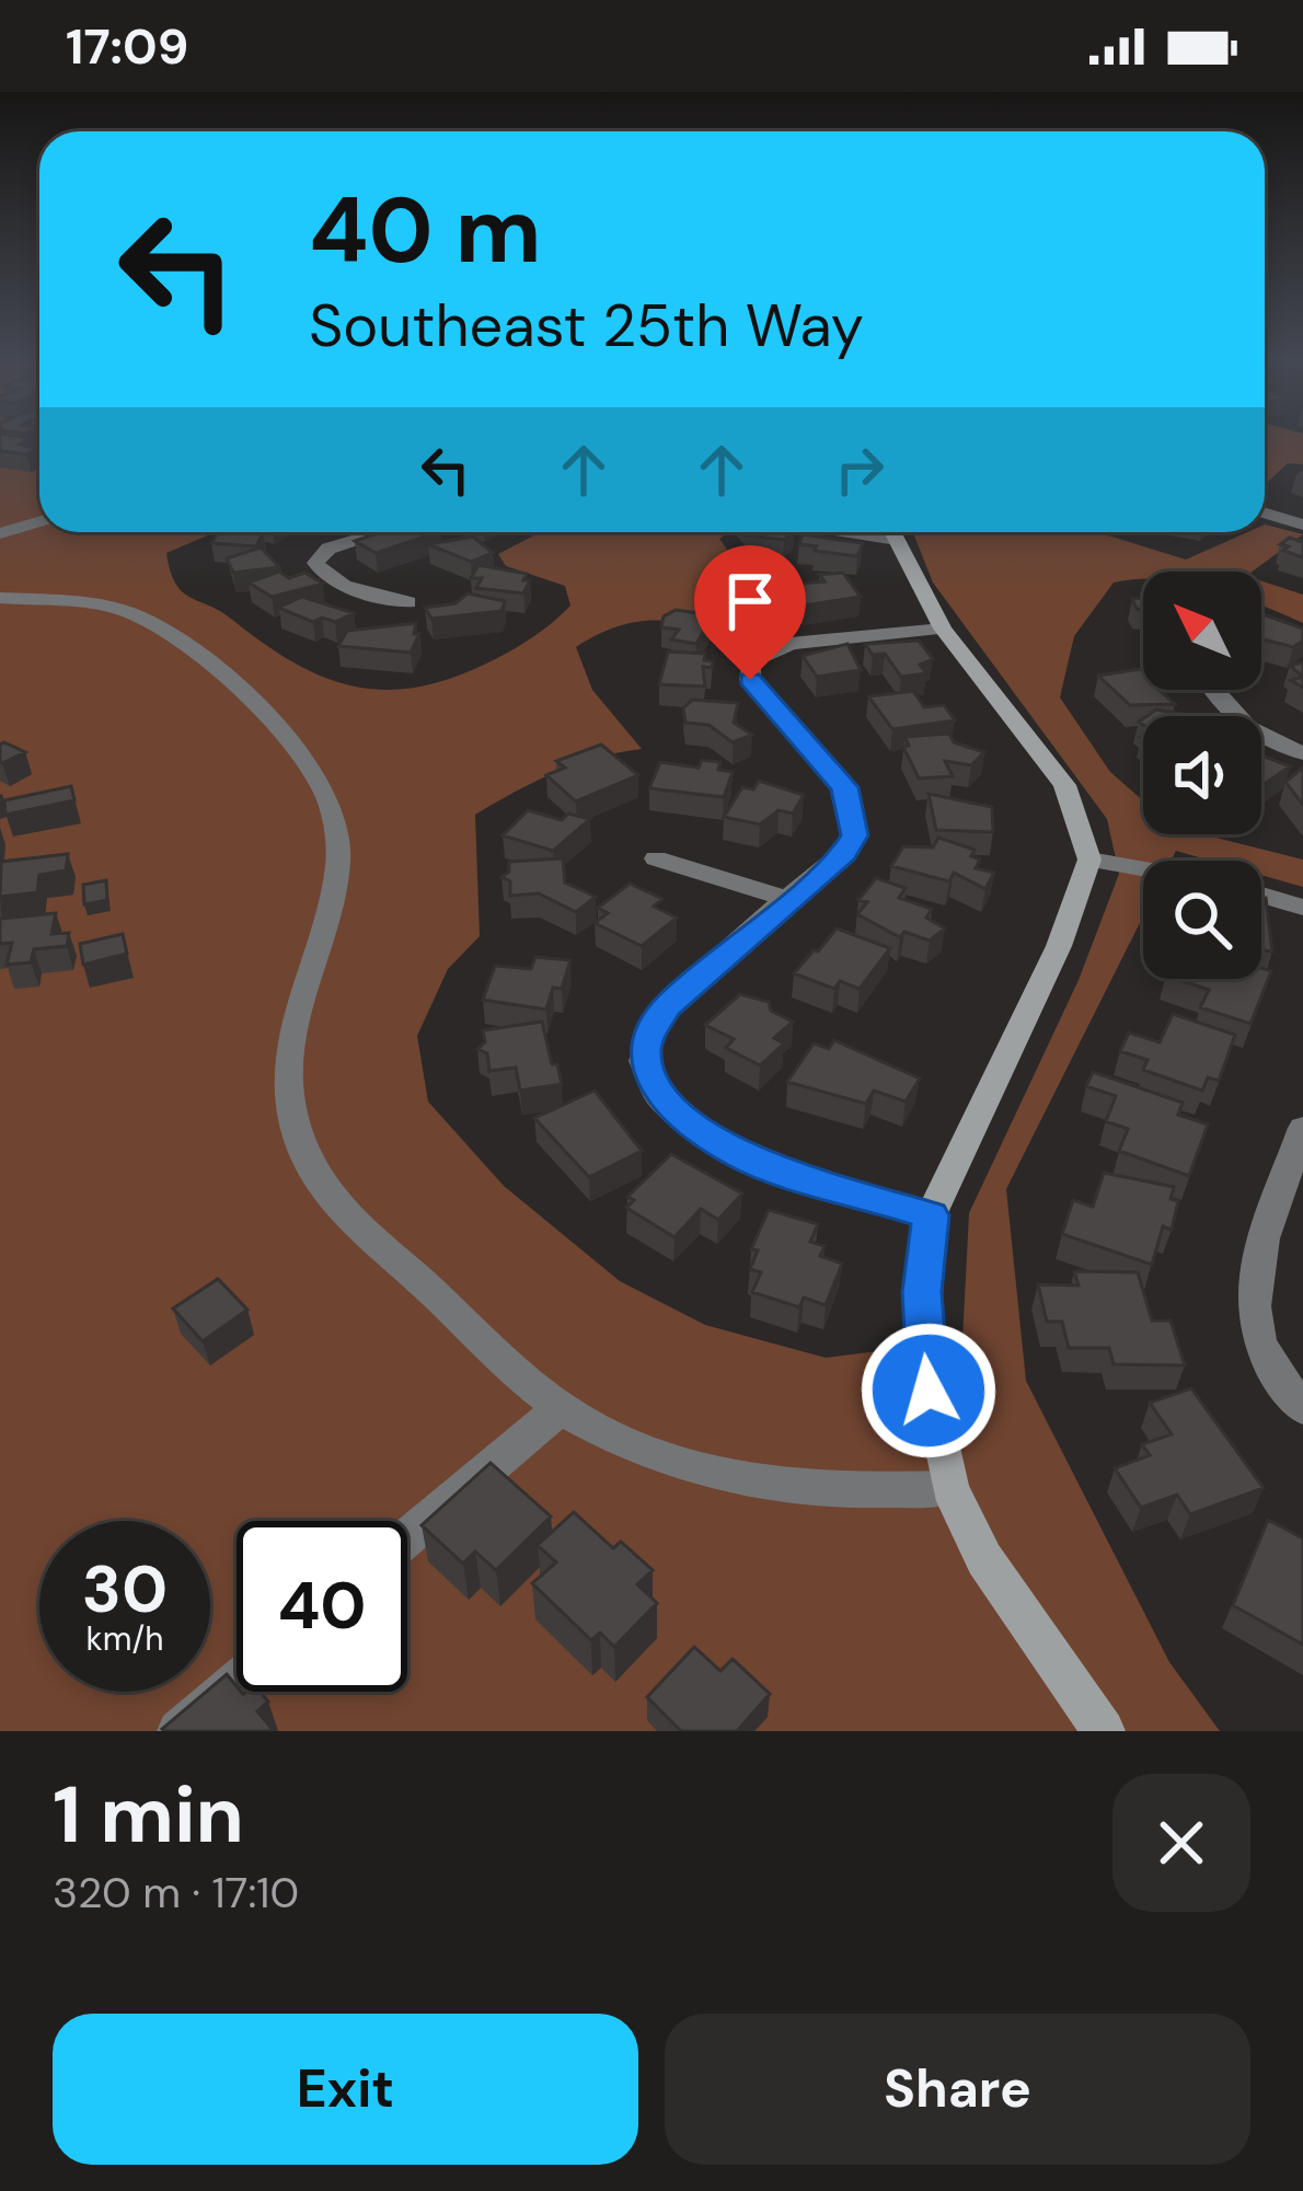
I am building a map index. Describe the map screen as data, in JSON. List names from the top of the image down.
{
  "north": "top left",
  "page": {
    "status": "17:09",
    "turn": ["40 m", "Southeast 25th Way"],
    "speed": "30 km/h",
    "limit": "40",
    "heading": ["1 min", "320 m · 17:10"],
    "buttons": ["Exit", "Share"]
  }
}
